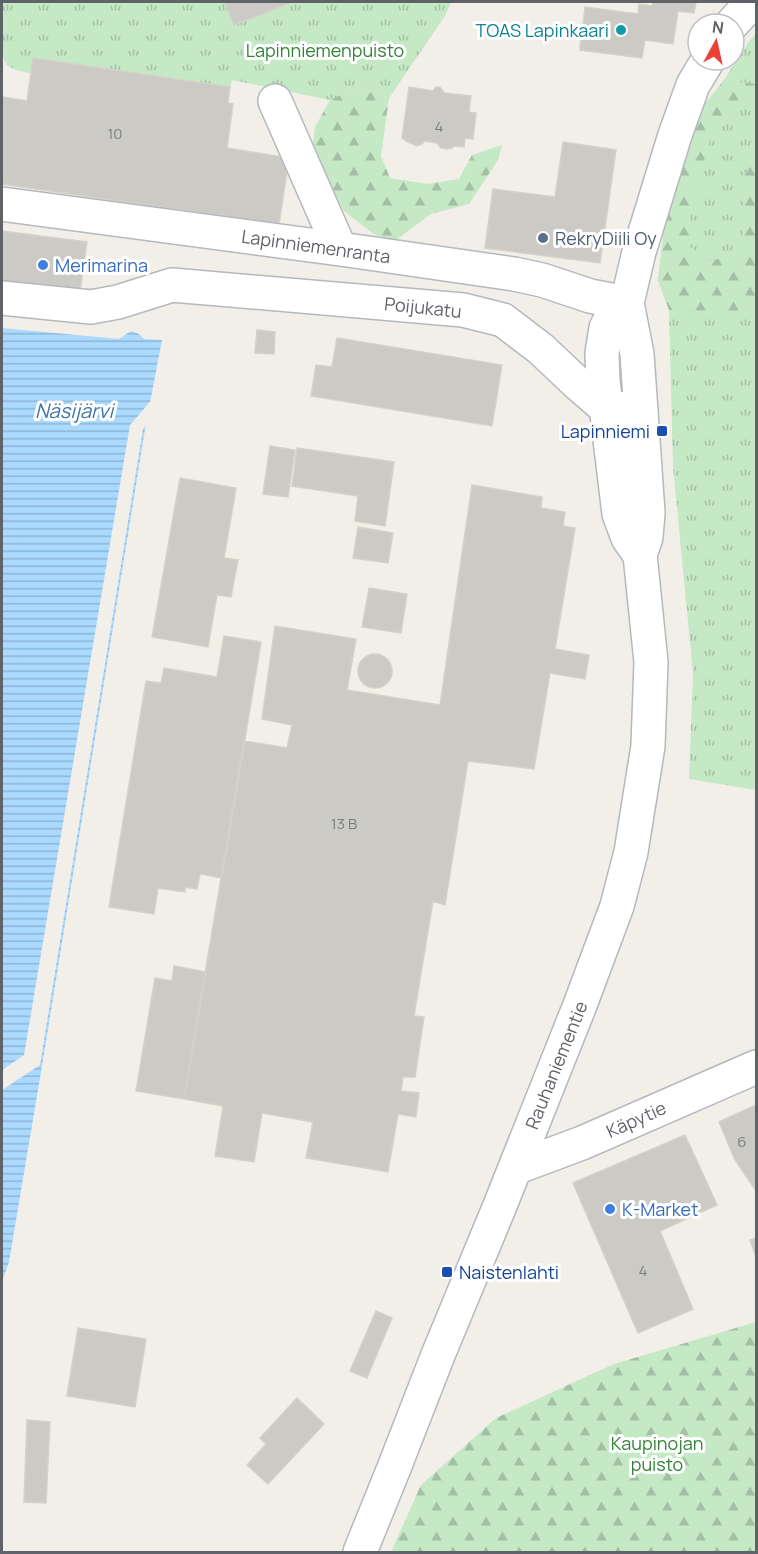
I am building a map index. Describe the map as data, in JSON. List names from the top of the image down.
{
  "streets": {
    "street": [
      "Lapinniemenranta",
      "Poijukatu",
      "Rauhaniementie",
      "Käpytie"
    ]
  },
  "crossings": [
    ["Lapinniemenranta", "Rauhaniementie"],
    ["Poijukatu", "Rauhaniementie"],
    ["Rauhaniementie", "Käpytie"]
  ],
  "water": ["Näsijärvi"],
  "parks": ["Lapinniemenpuisto", "Kaupinojan puisto"],
  "places": {
    "other": [
      "TOAS Lapinkaari",
      "RekryDiili Oy",
      "Merimarina",
      "K-Market"
    ],
    "transit": ["Lapinniemi", "Naistenlahti"]
  },
  "house_numbers": [
    "4",
    "10",
    "13 B",
    "6",
    "4"
  ],
  "north": "top"
}
